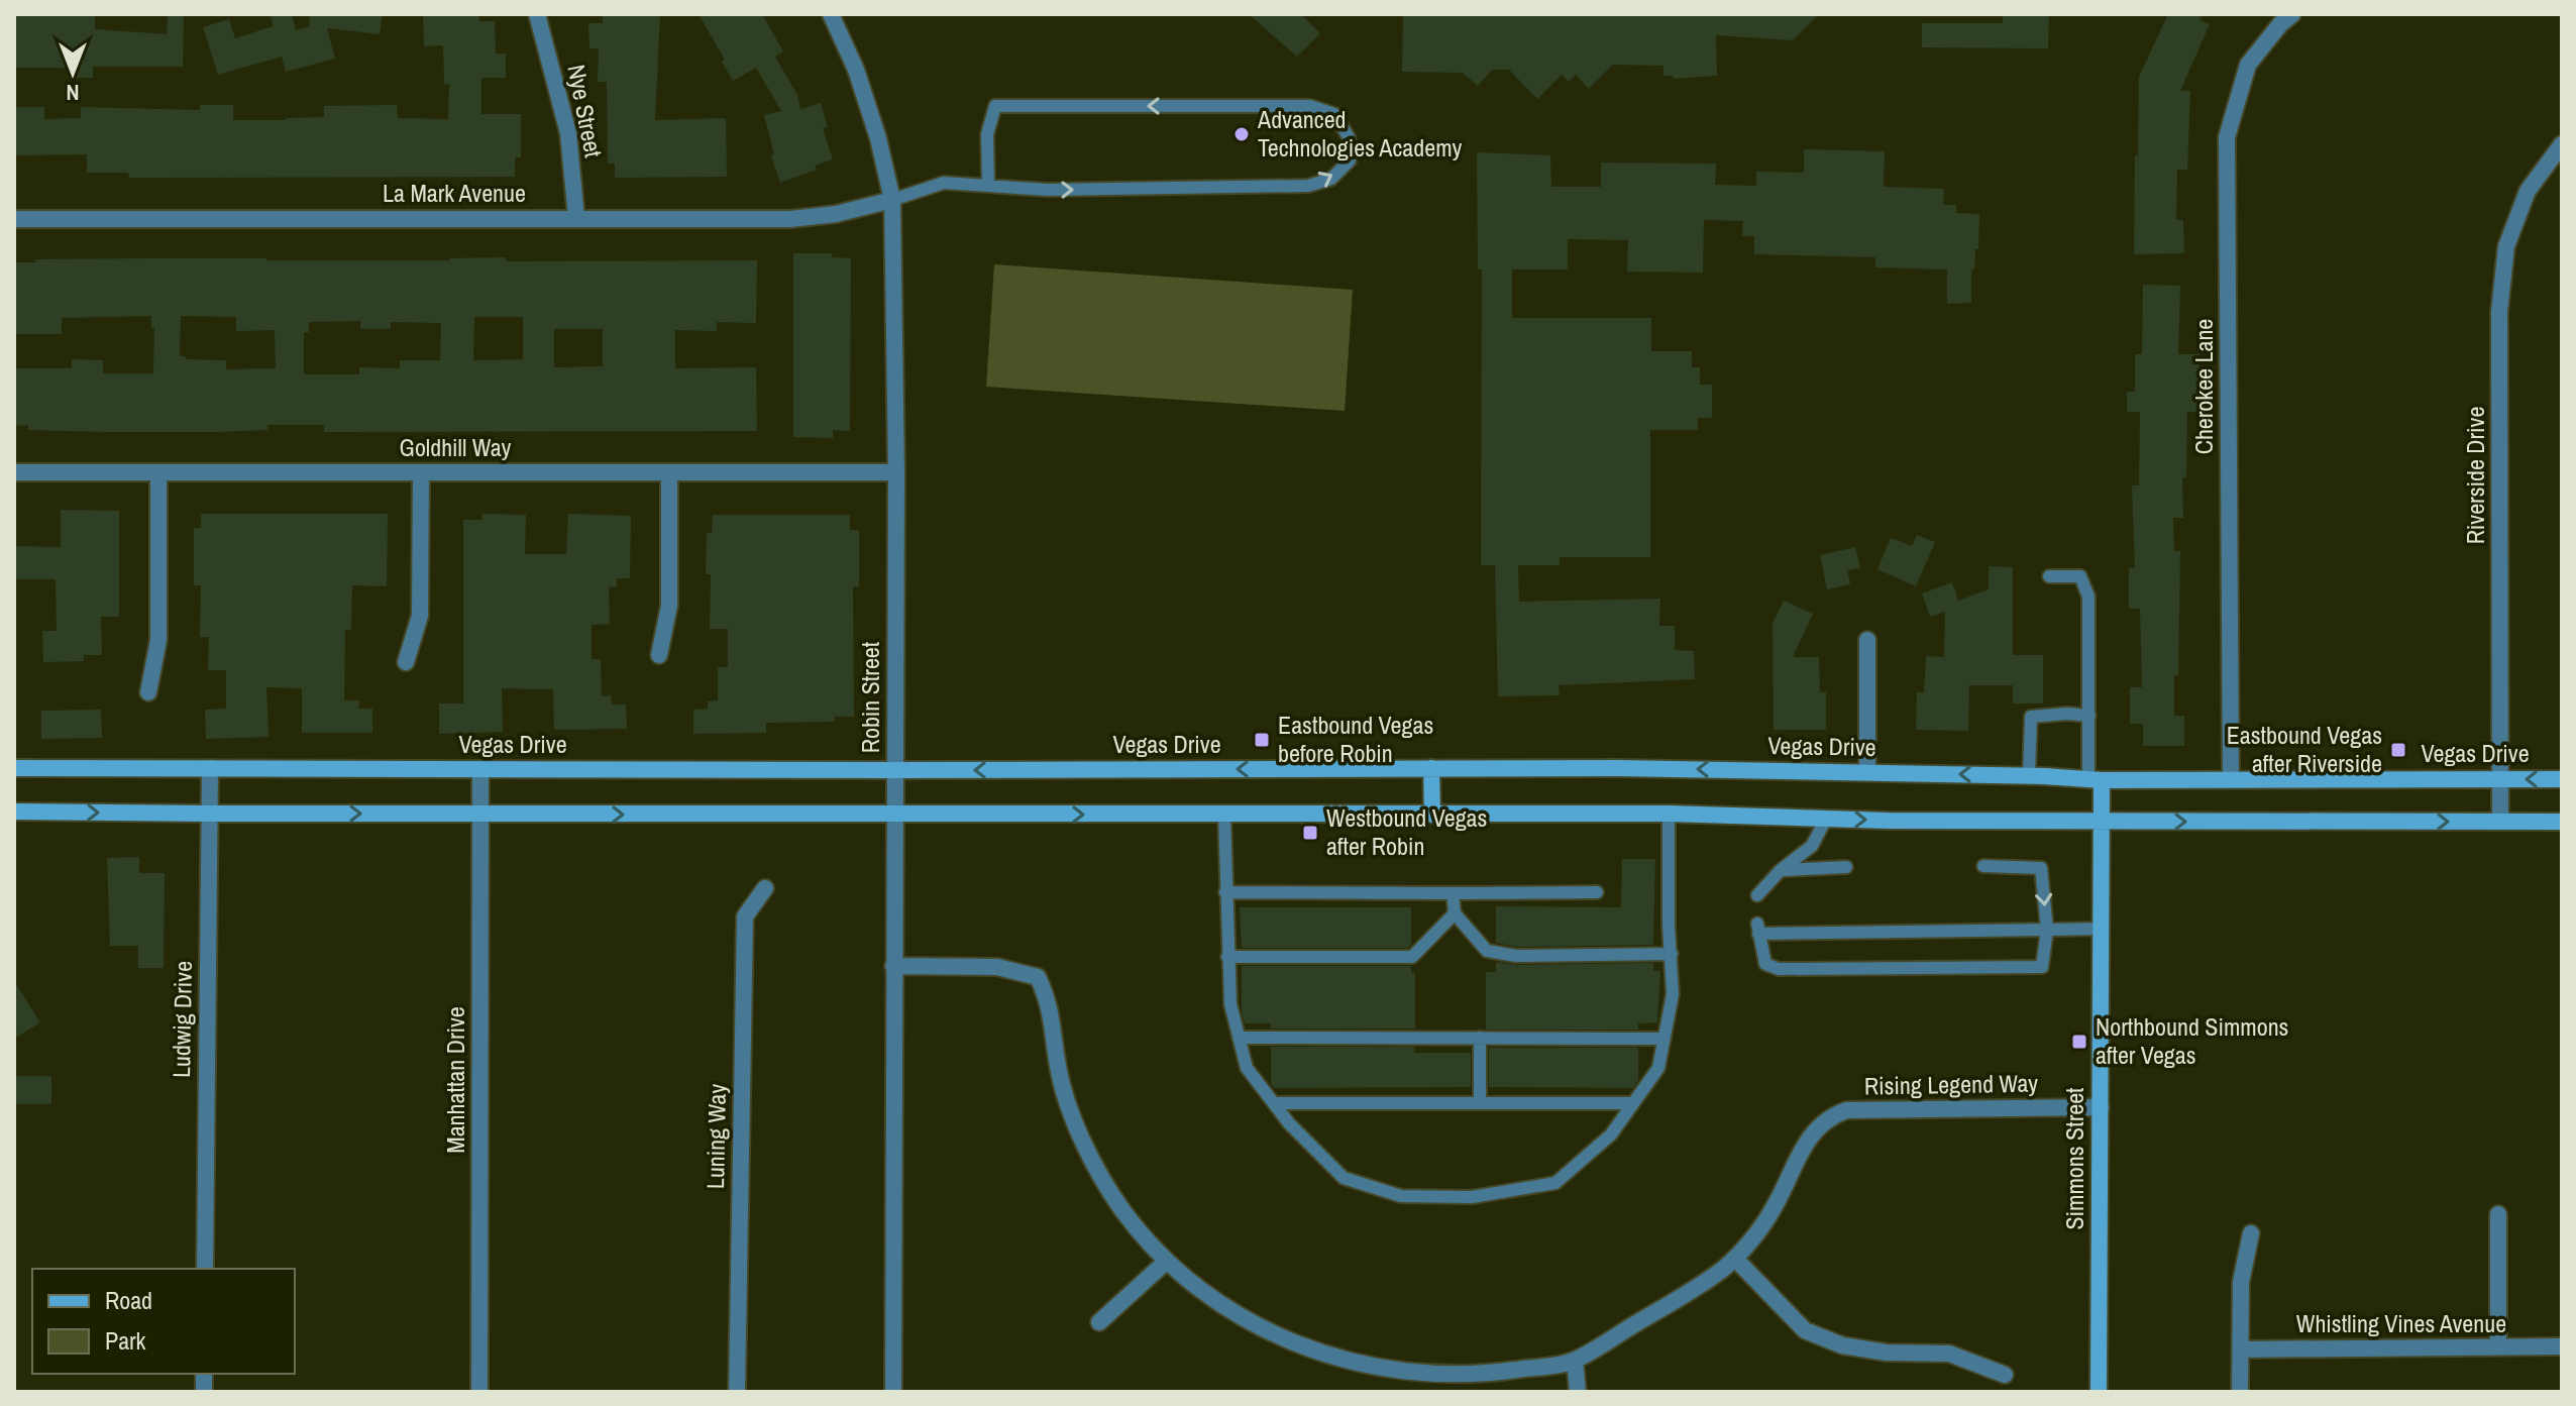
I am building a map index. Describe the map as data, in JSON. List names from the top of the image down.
{
  "streets": {
    "main road": ["Vegas Drive", "Simmons Street"],
    "street": [
      "Nye Street",
      "La Mark Avenue",
      "Cherokee Lane",
      "Goldhill Way",
      "Riverside Drive",
      "Robin Street",
      "Ludwig Drive",
      "Manhattan Drive",
      "Rising Legend Way",
      "Luning Way",
      "Whistling Vines Avenue"
    ]
  },
  "crossings": [
    ["Nye Street", "La Mark Avenue"],
    ["La Mark Avenue", "Robin Street"],
    ["Cherokee Lane", "Vegas Drive"],
    ["Goldhill Way", "Robin Street"],
    ["Riverside Drive", "Vegas Drive"],
    ["Robin Street", "Vegas Drive"],
    ["Robin Street", "Rising Legend Way"],
    ["Vegas Drive", "Ludwig Drive"],
    ["Vegas Drive", "Manhattan Drive"],
    ["Vegas Drive", "Simmons Street"],
    ["Rising Legend Way", "Simmons Street"]
  ],
  "places": {
    "other": ["Advanced Technologies Academy"],
    "transit": [
      "Eastbound Vegas before Robin",
      "Eastbound Vegas after Riverside",
      "Westbound Vegas after Robin",
      "Northbound Simmons after Vegas"
    ]
  },
  "legend": ["Road", "Park"],
  "north": "bottom"
}
